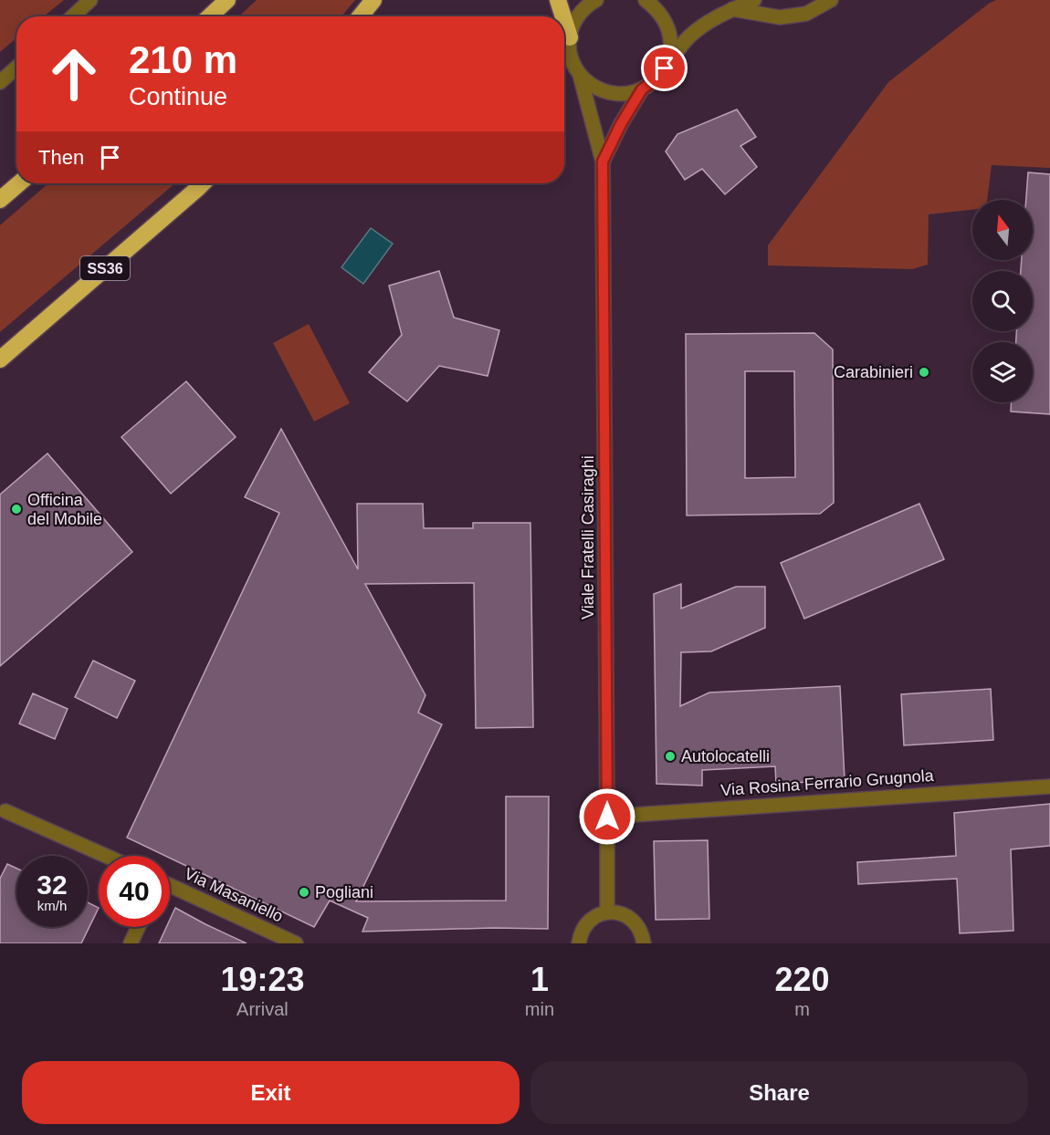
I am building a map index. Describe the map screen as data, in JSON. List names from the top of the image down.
{
  "streets": {
    "highway": ["SS36"],
    "street": ["Viale Fratelli Casiraghi", "Via Rosina Ferrario Grugnola", "Via Masaniello"]
  },
  "crossings": [
    ["Viale Fratelli Casiraghi", "Via Rosina Ferrario Grugnola"]
  ],
  "places": [
    "Carabinieri",
    "Officina del Mobile",
    "Autolocatelli",
    "Pogliani"
  ],
  "north": "top",
  "page": {
    "turn": ["210 m", "Continue"],
    "then": "Then",
    "speed": "32 km/h",
    "limit": "40",
    "eta": [
      "19:23",
      "Arrival",
      "1",
      "min",
      "220",
      "m"
    ],
    "buttons": ["Exit", "Share"]
  }
}
